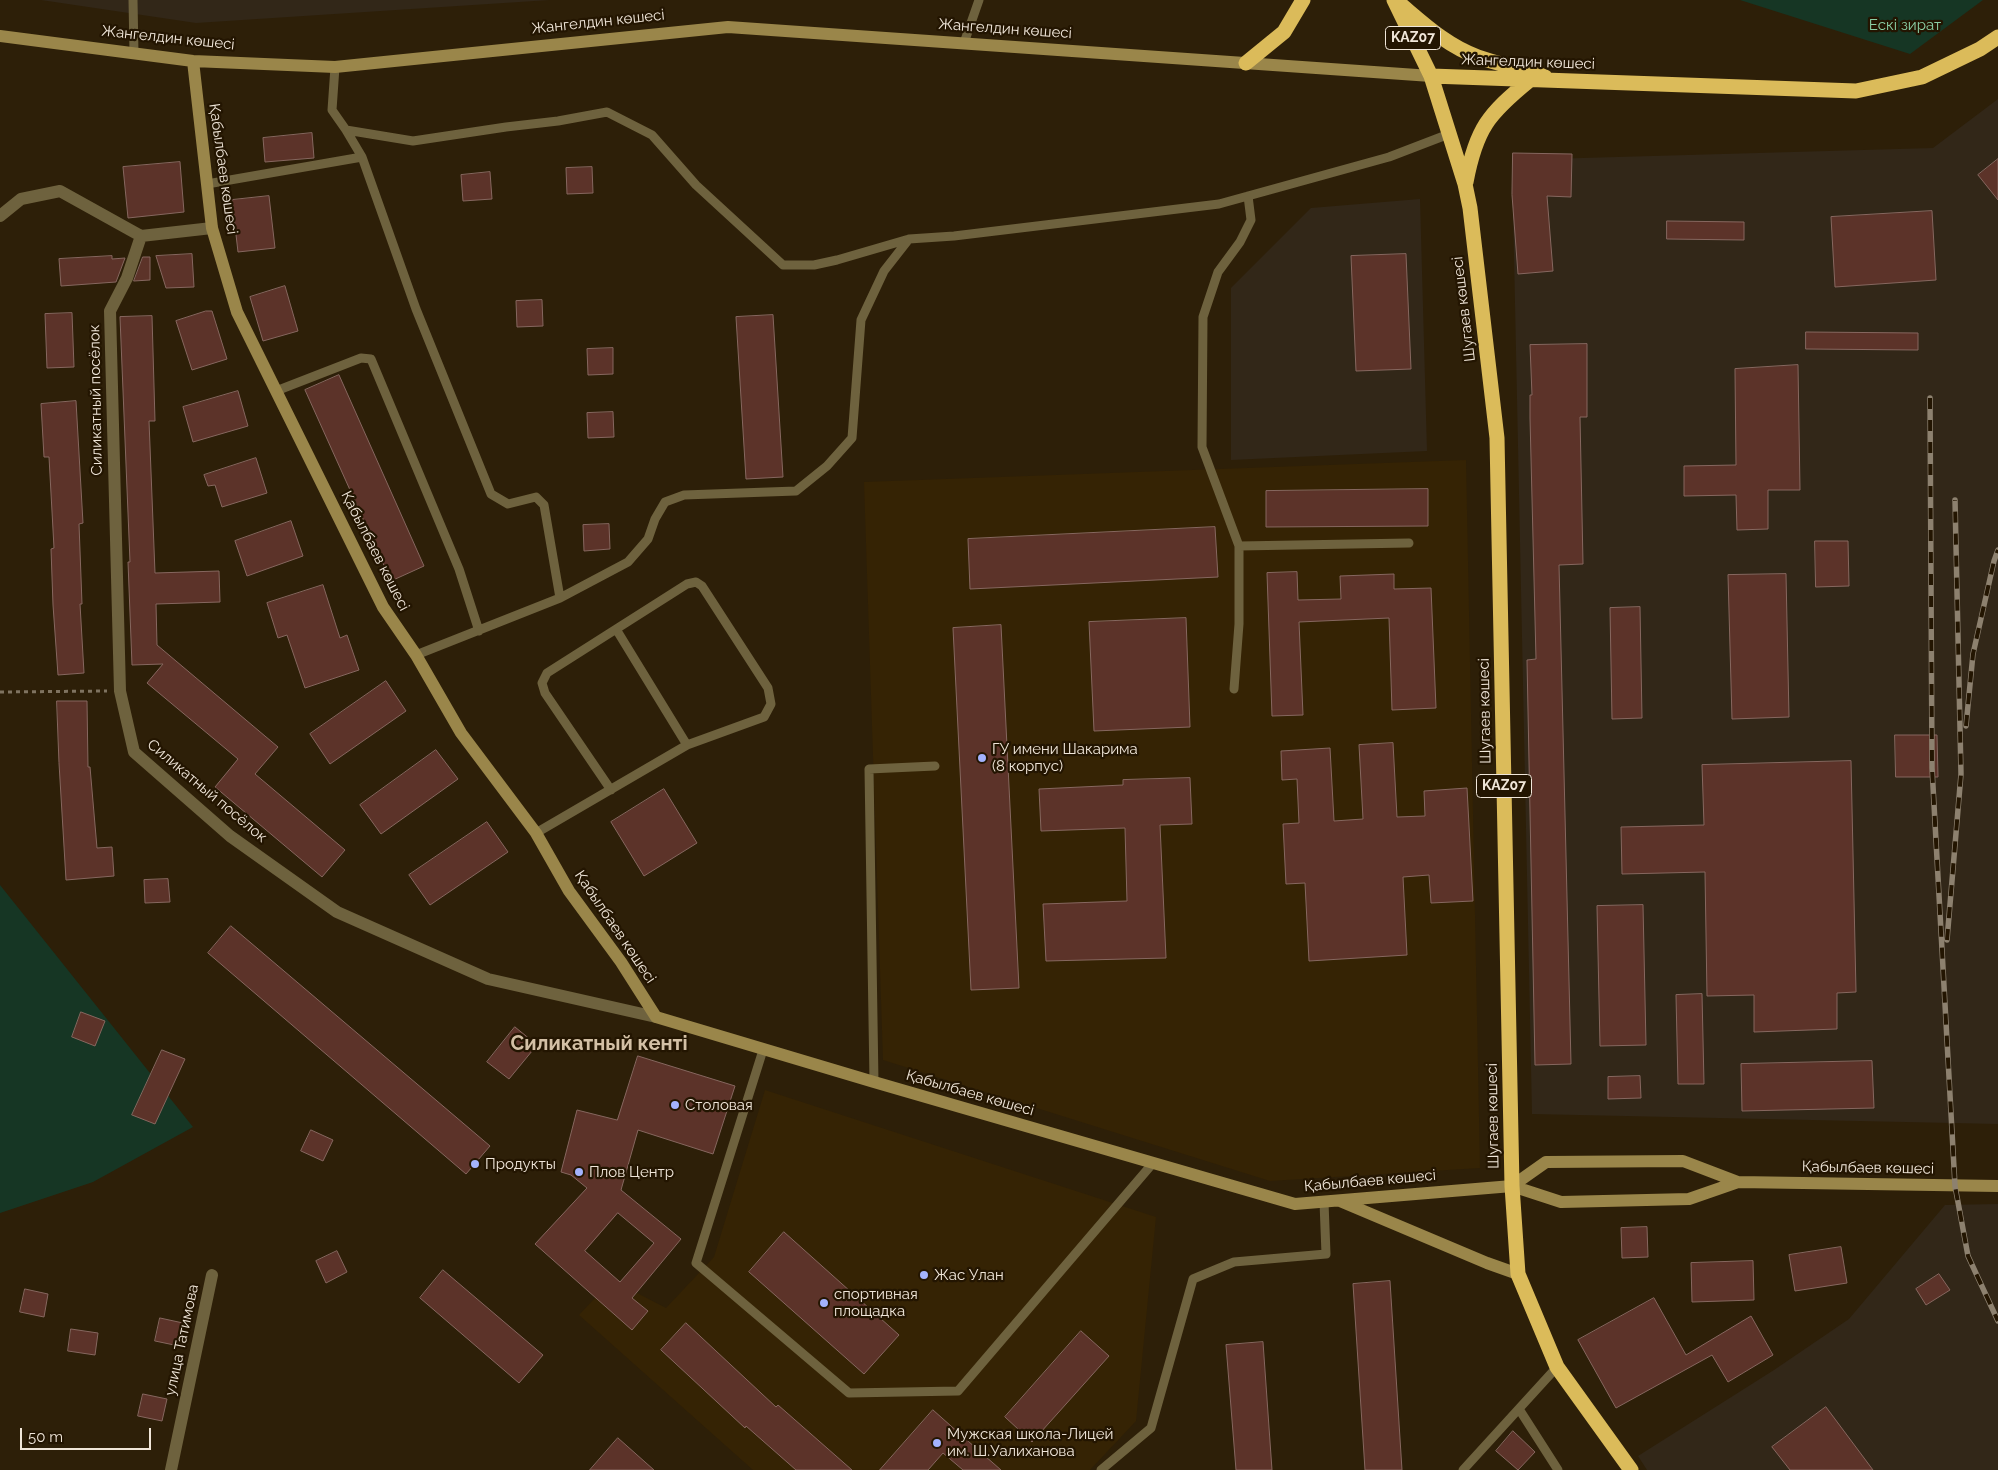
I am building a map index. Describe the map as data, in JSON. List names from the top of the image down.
{
  "streets": {
    "highway": ["Жангелдин көшесі", "KAZ07", "Шугаев көшесі"],
    "main road": ["Қабылбаев көшесі"],
    "street": ["Силикатный посёлок", "улица Татимова"]
  },
  "crossings": [
    ["Жангелдин көшесі", "KAZ07"],
    ["Жангелдин көшесі", "Қабылбаев көшесі"],
    ["Жангелдин көшесі", "Шугаев көшесі"],
    ["KAZ07", "Шугаев көшесі"],
    ["Қабылбаев көшесі", "Шугаев көшесі"],
    ["Қабылбаев көшесі", "Силикатный посёлок"]
  ],
  "districts": ["Силикатный кенті"],
  "parks": ["Ескі зират"],
  "places": [
    "ГУ имени Шакарима (8 корпус)",
    "Столовая",
    "Продукты",
    "Плов Центр",
    "Жас Улан",
    "спортивная площадка",
    "Мужская школа-Лицей им. Ш.Уалиханова"
  ],
  "scale_bar": "50 m"
}
